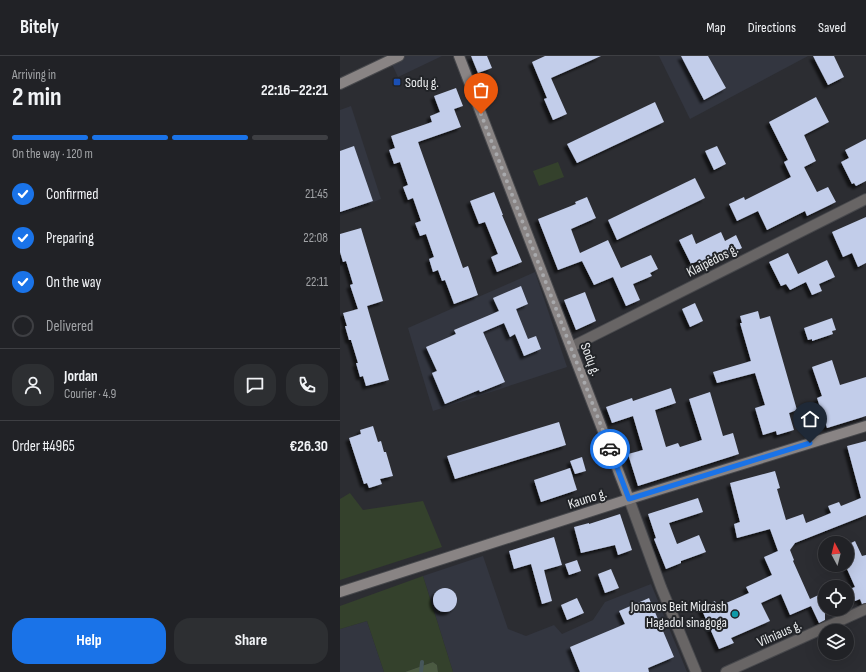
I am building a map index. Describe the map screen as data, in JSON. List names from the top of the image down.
{
  "streets": {
    "main road": ["Sodų g.", "Kauno g."],
    "street": ["Klaipėdos g.", "Vilniaus g."]
  },
  "crossings": [
    ["Klaipėdos g.", "Sodų g."],
    ["Sodų g.", "Kauno g."]
  ],
  "places": {
    "transit": ["Sodų g."],
    "other": ["Jonavos Beit Midrash Hagadol sinagoga"]
  },
  "north": "top",
  "page": {
    "header": "Bitely",
    "nav": ["Map", "Directions", "Saved"],
    "heading": ["2 min", "Arriving in", "22:16–22:21"],
    "panel": [
      "Jordan",
      "Courier · 4.9",
      "Order #4965",
      "€26.30"
    ],
    "bar": "On the way · 120 m",
    "list": [
      ["Confirmed", "21:45"],
      ["Preparing", "22:08"],
      ["On the way", "22:11"],
      "Delivered"
    ],
    "buttons": ["Help", "Share"]
  }
}
